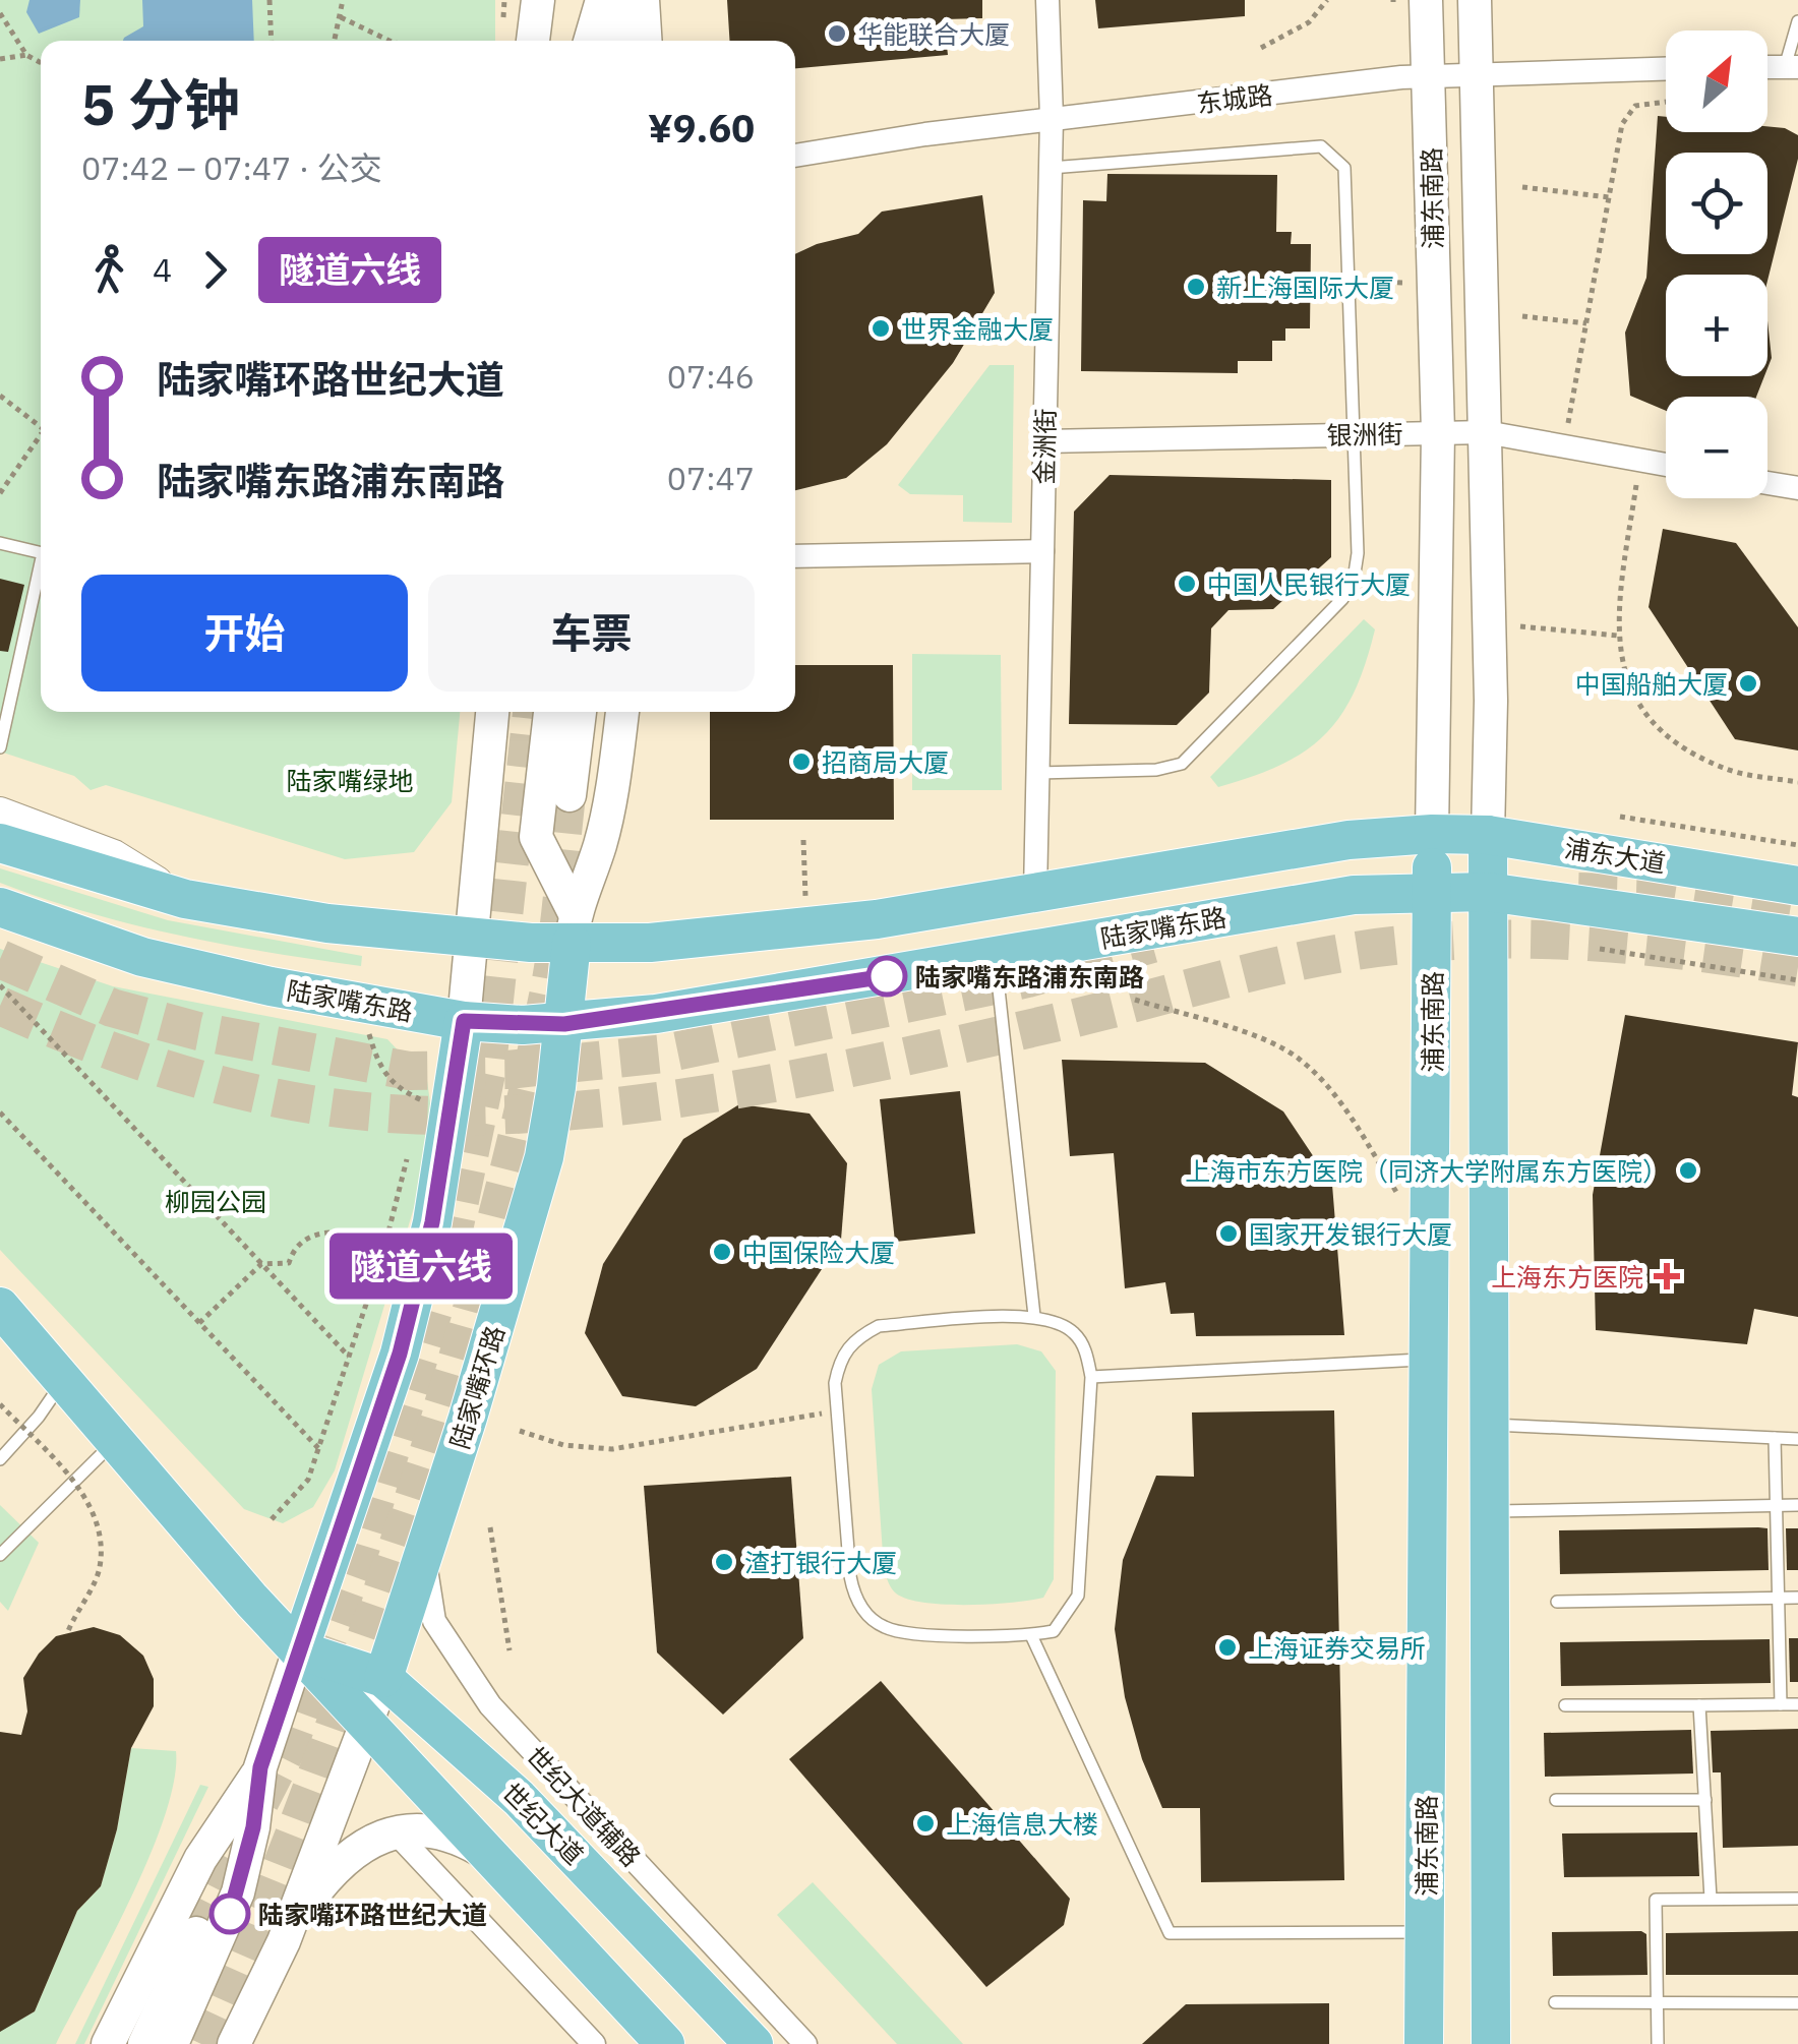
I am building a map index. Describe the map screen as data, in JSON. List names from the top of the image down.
{
  "streets": {
    "main road": [
      "浦东南路",
      "浦东大道",
      "陆家嘴东路",
      "陆家嘴环路",
      "世纪大道"
    ],
    "street": [
      "东城路",
      "银洲街",
      "金洲街",
      "世纪大道辅路"
    ]
  },
  "crossings": [
    ["东城路", "浦东南路"],
    ["东城路", "金洲街"],
    ["浦东南路", "银洲街"],
    ["浦东南路", "浦东大道"],
    ["浦东南路", "陆家嘴东路"],
    ["银洲街", "金洲街"],
    ["陆家嘴东路", "陆家嘴环路"],
    ["陆家嘴环路", "世纪大道辅路"],
    ["陆家嘴环路", "世纪大道"]
  ],
  "parks": ["陆家嘴绿地", "柳园公园"],
  "places": {
    "other": [
      "华能联合大厦",
      "新上海国际大厦",
      "世界金融大厦",
      "中国人民银行大厦",
      "中国船舶大厦",
      "招商局大厦",
      "陆家嘴东路浦东南路",
      "上海市东方医院（同济大学附属东方医院）",
      "国家开发银行大厦",
      "中国保险大厦",
      "渣打银行大厦",
      "上海证券交易所",
      "上海信息大楼",
      "陆家嘴环路世纪大道"
    ],
    "health": ["上海东方医院"]
  },
  "lines": ["bus line 隧道六线"],
  "north": "top right",
  "page": {
    "on_map": "隧道六线",
    "map_buttons": ["+", "−"],
    "heading": ["5 分钟", "07:42 – 07:47 · 公交", "¥9.60"],
    "legs": ["4", "隧道六线"],
    "list": [
      {
        "name": "陆家嘴环路世纪大道",
        "value": "07:46"
      },
      {
        "name": "陆家嘴东路浦东南路",
        "value": "07:47"
      }
    ],
    "buttons": ["开始", "车票"]
  }
}
